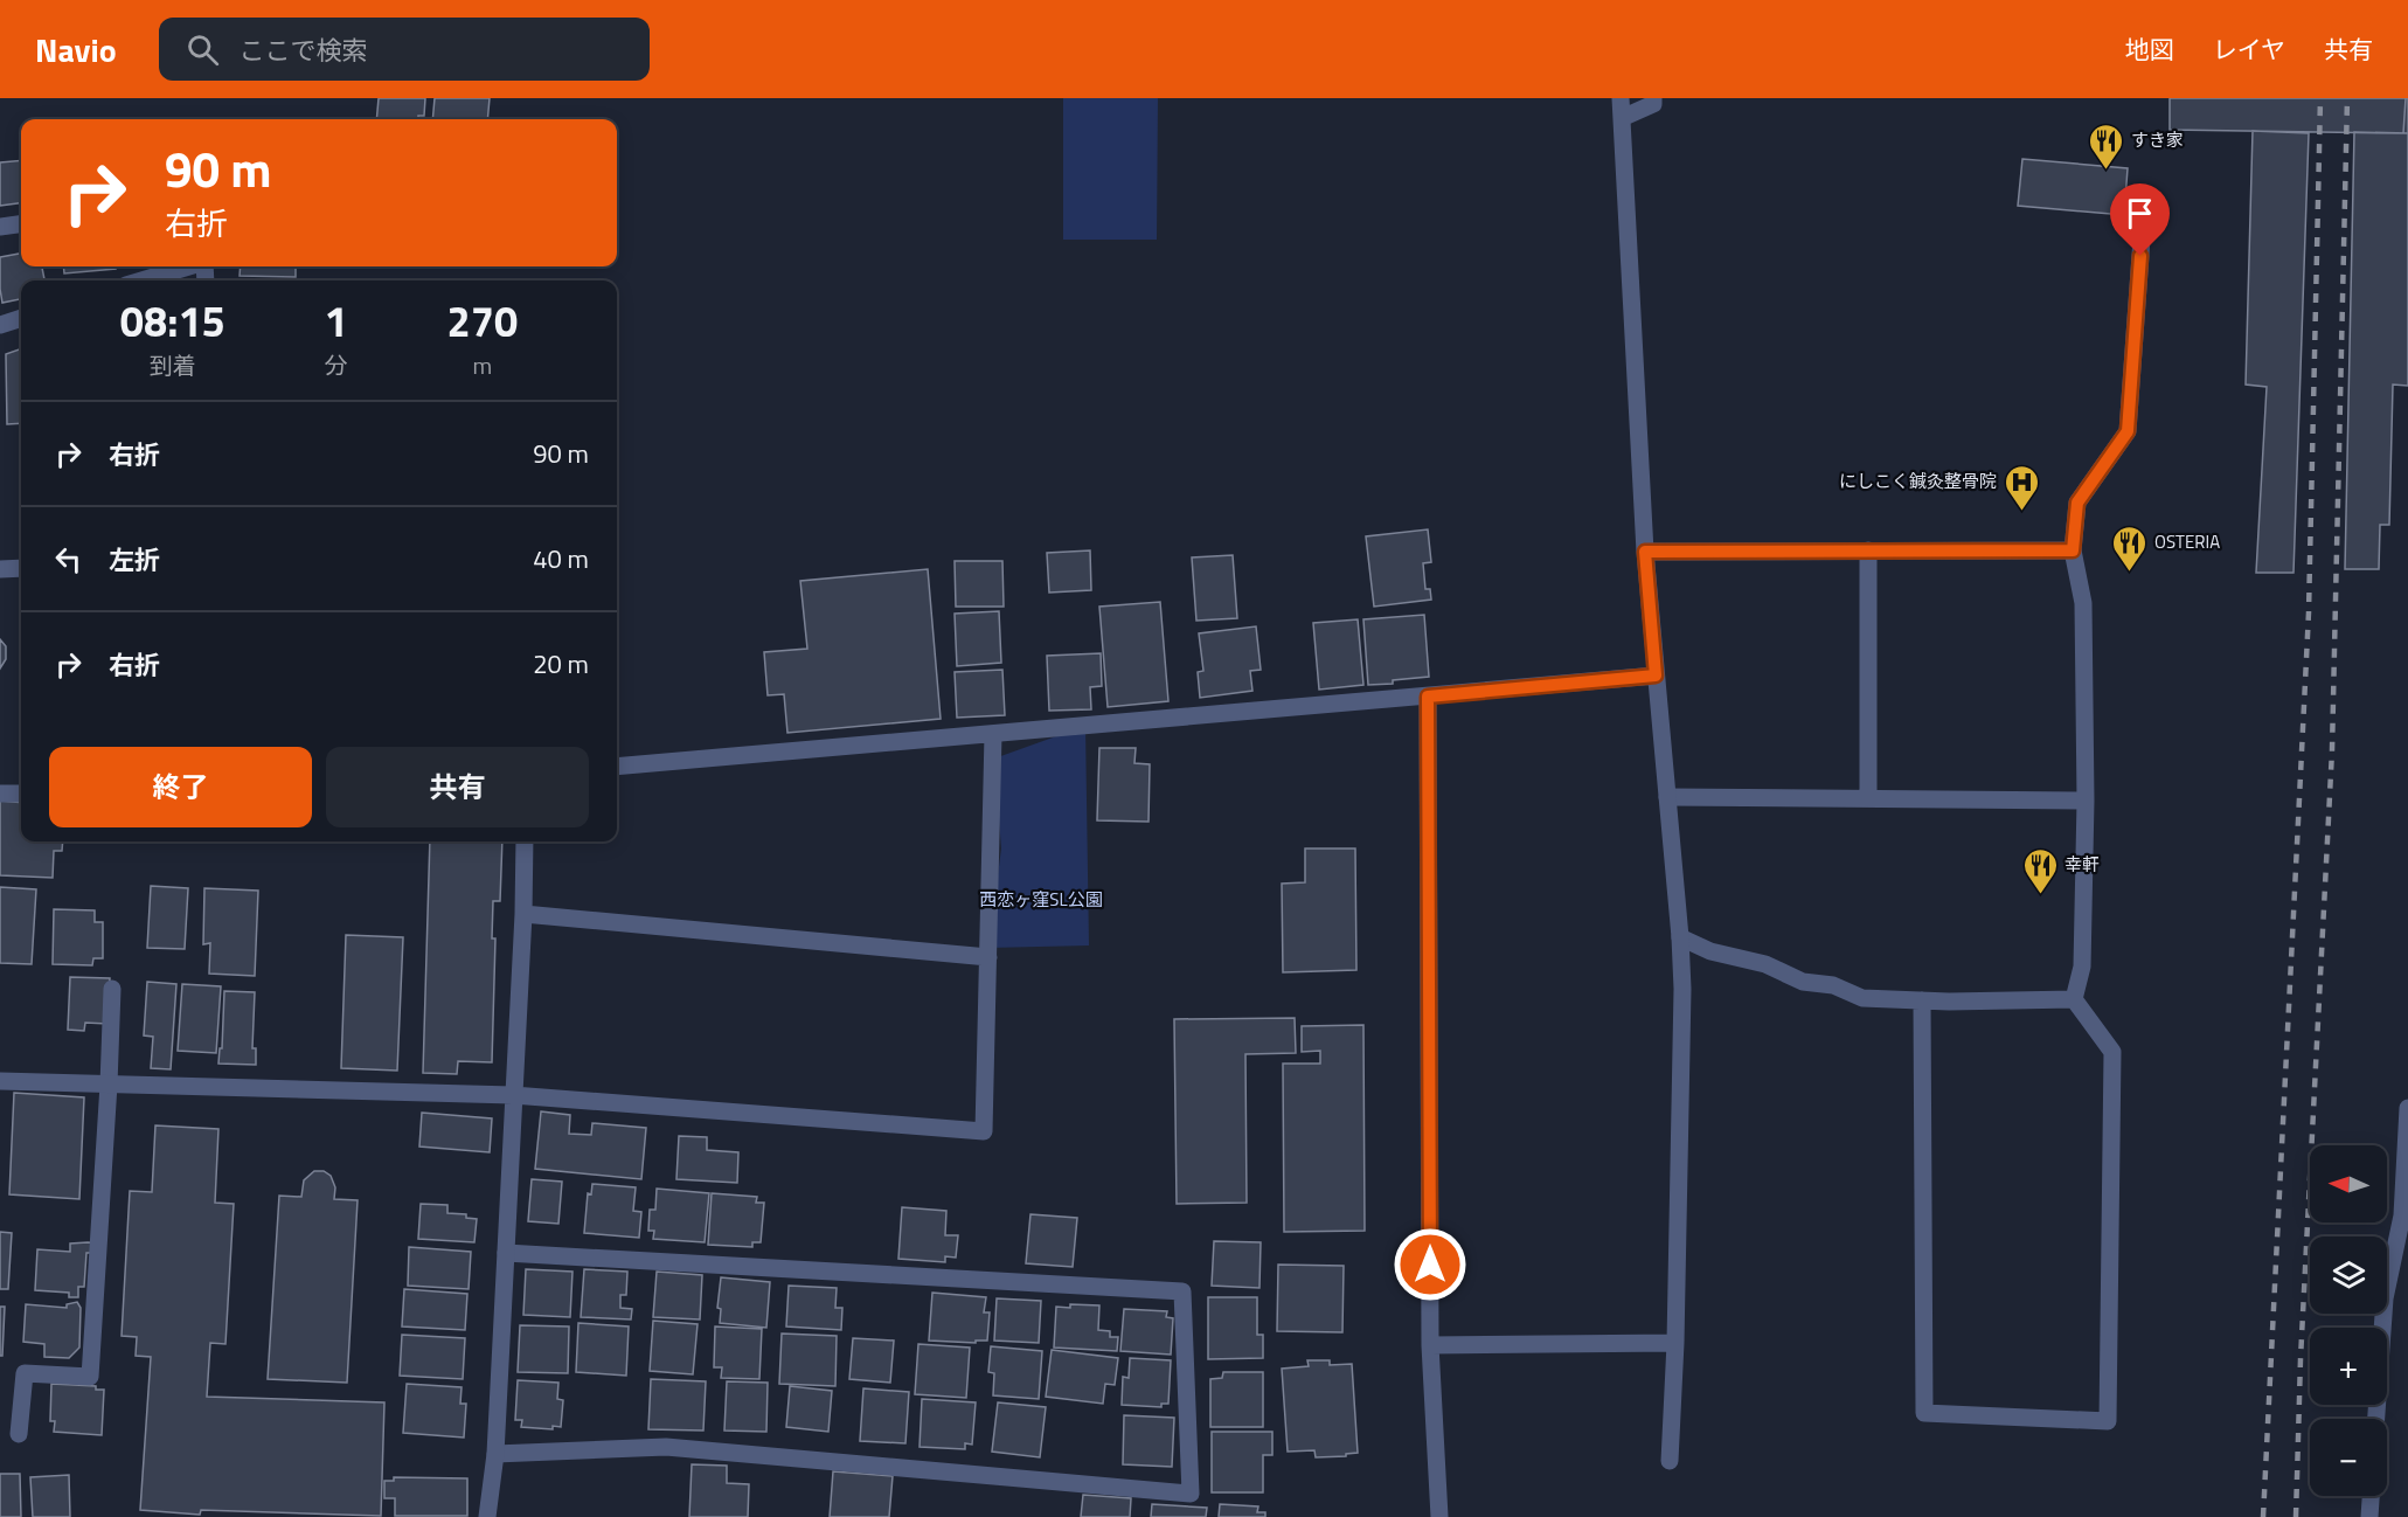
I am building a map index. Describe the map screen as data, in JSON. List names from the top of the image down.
{
  "parks": ["西恋ヶ窪SL公園"],
  "places": {
    "restaurant": ["すき家", "OSTERIA", "幸軒"],
    "hospital": ["にしこく鍼灸整骨院"]
  },
  "north": "left",
  "page": {
    "header": "Navio",
    "search": "ここで検索",
    "nav": ["地図", "レイヤ", "共有"],
    "turn": ["90 m", "右折"],
    "eta": [
      "08:15",
      "到着",
      "1",
      "分",
      "270",
      "m"
    ],
    "list": [
      {
        "name": "右折",
        "value": "90 m"
      },
      {
        "name": "左折",
        "value": "40 m"
      },
      {
        "name": "右折",
        "value": "20 m"
      }
    ],
    "buttons": ["終了", "共有"],
    "map_buttons": ["+", "−"]
  }
}
